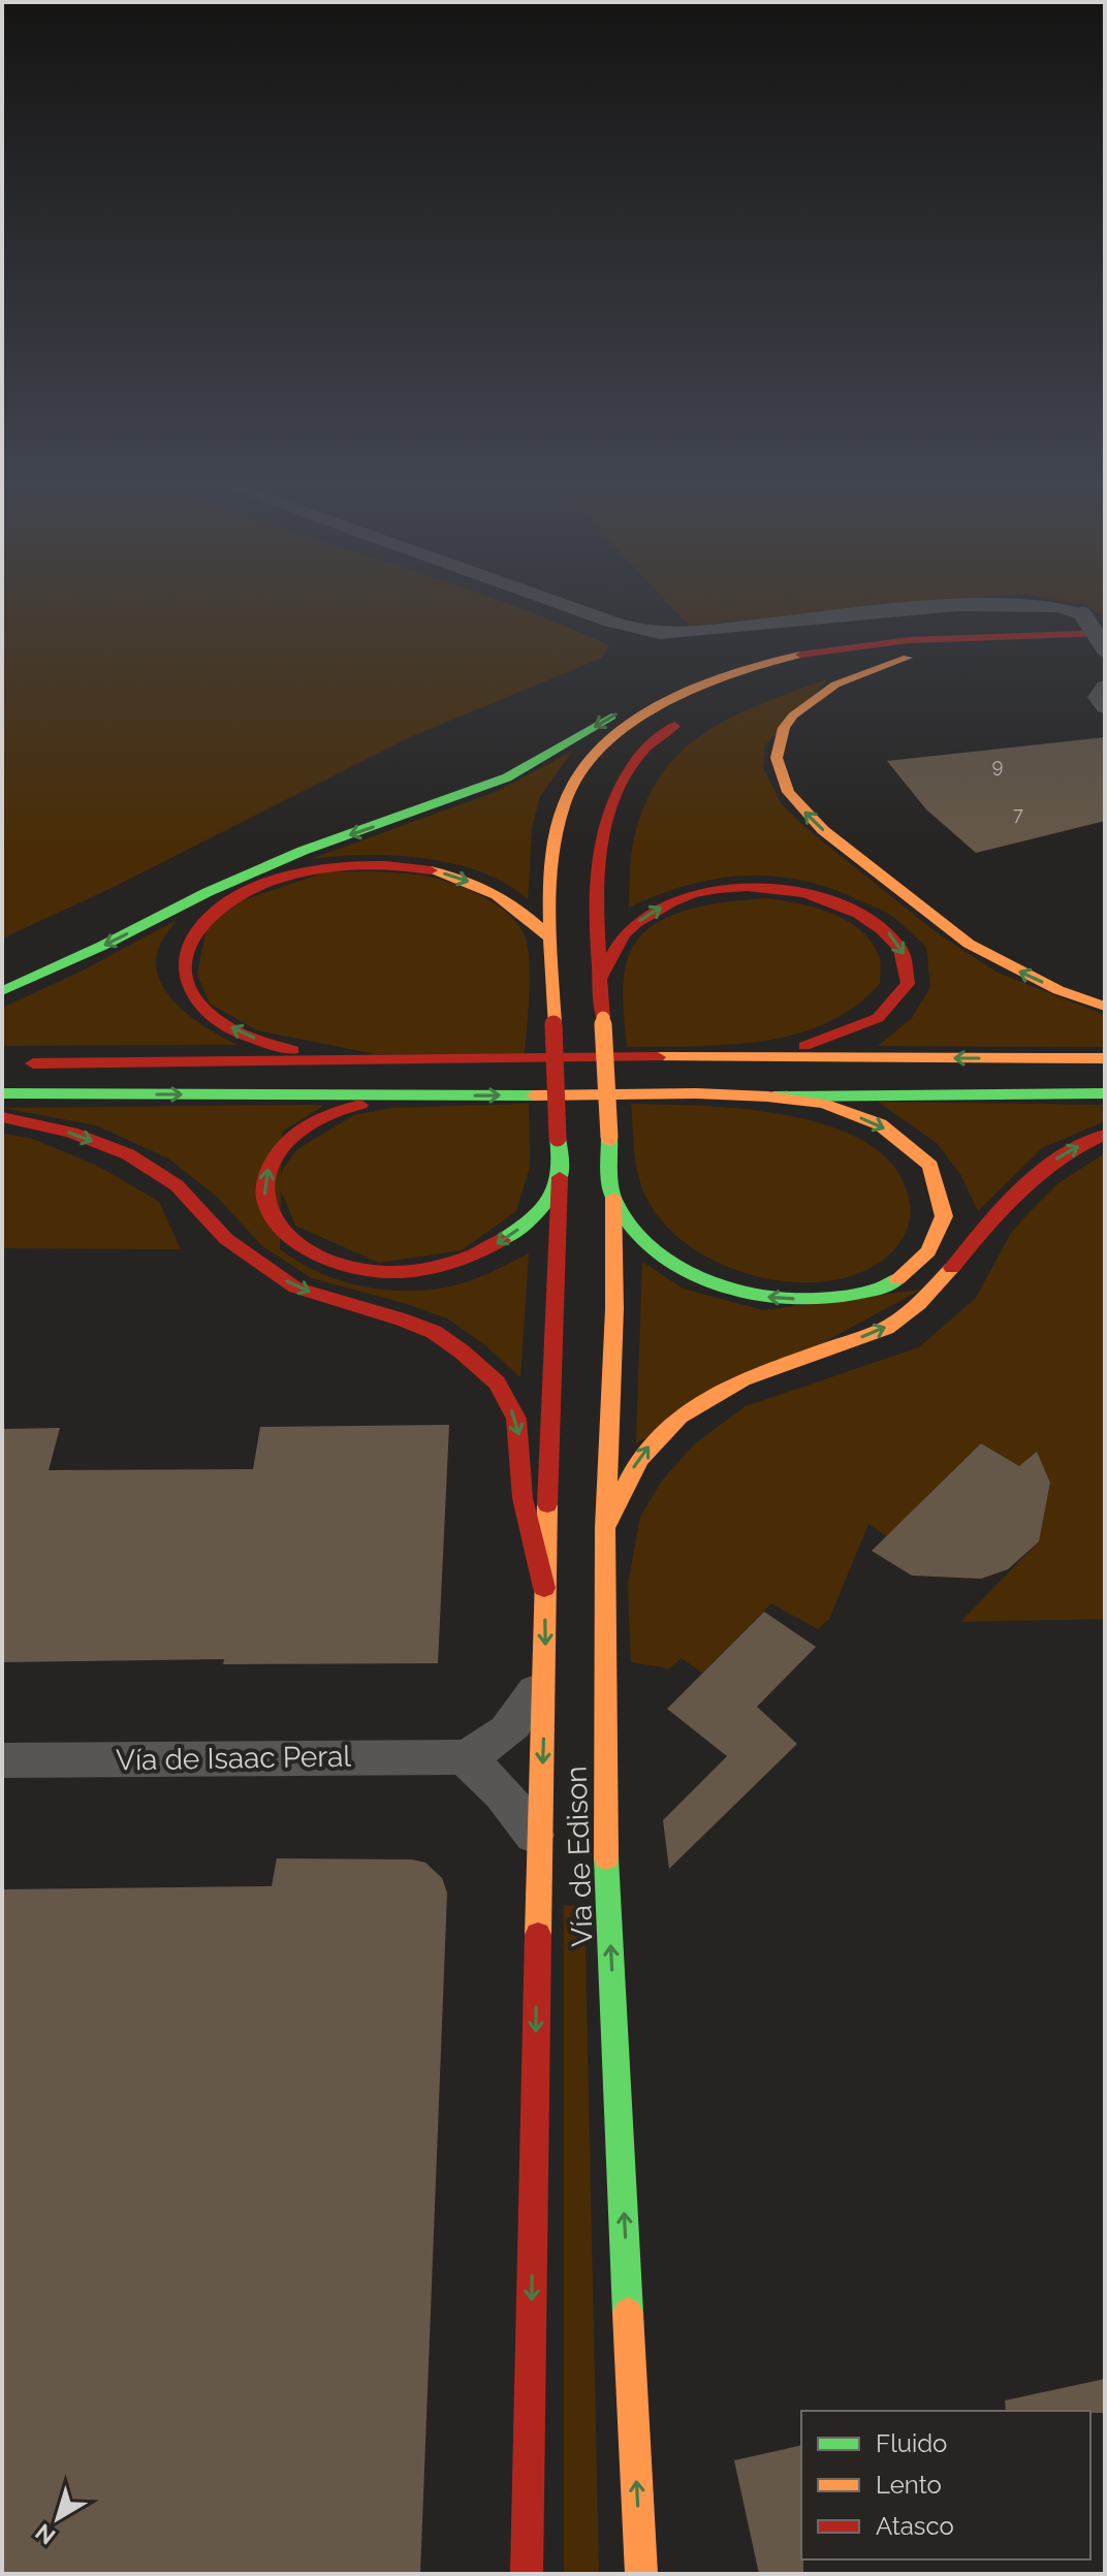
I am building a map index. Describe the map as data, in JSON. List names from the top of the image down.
{
  "streets": {
    "main road": ["Vía de Edison"],
    "street": ["Vía de Isaac Peral"]
  },
  "crossings": [
    ["Vía de Isaac Peral", "Vía de Edison"]
  ],
  "house_numbers": ["9", "7"],
  "legend": ["Fluido", "Lento", "Atasco"],
  "north": "bottom left"
}
